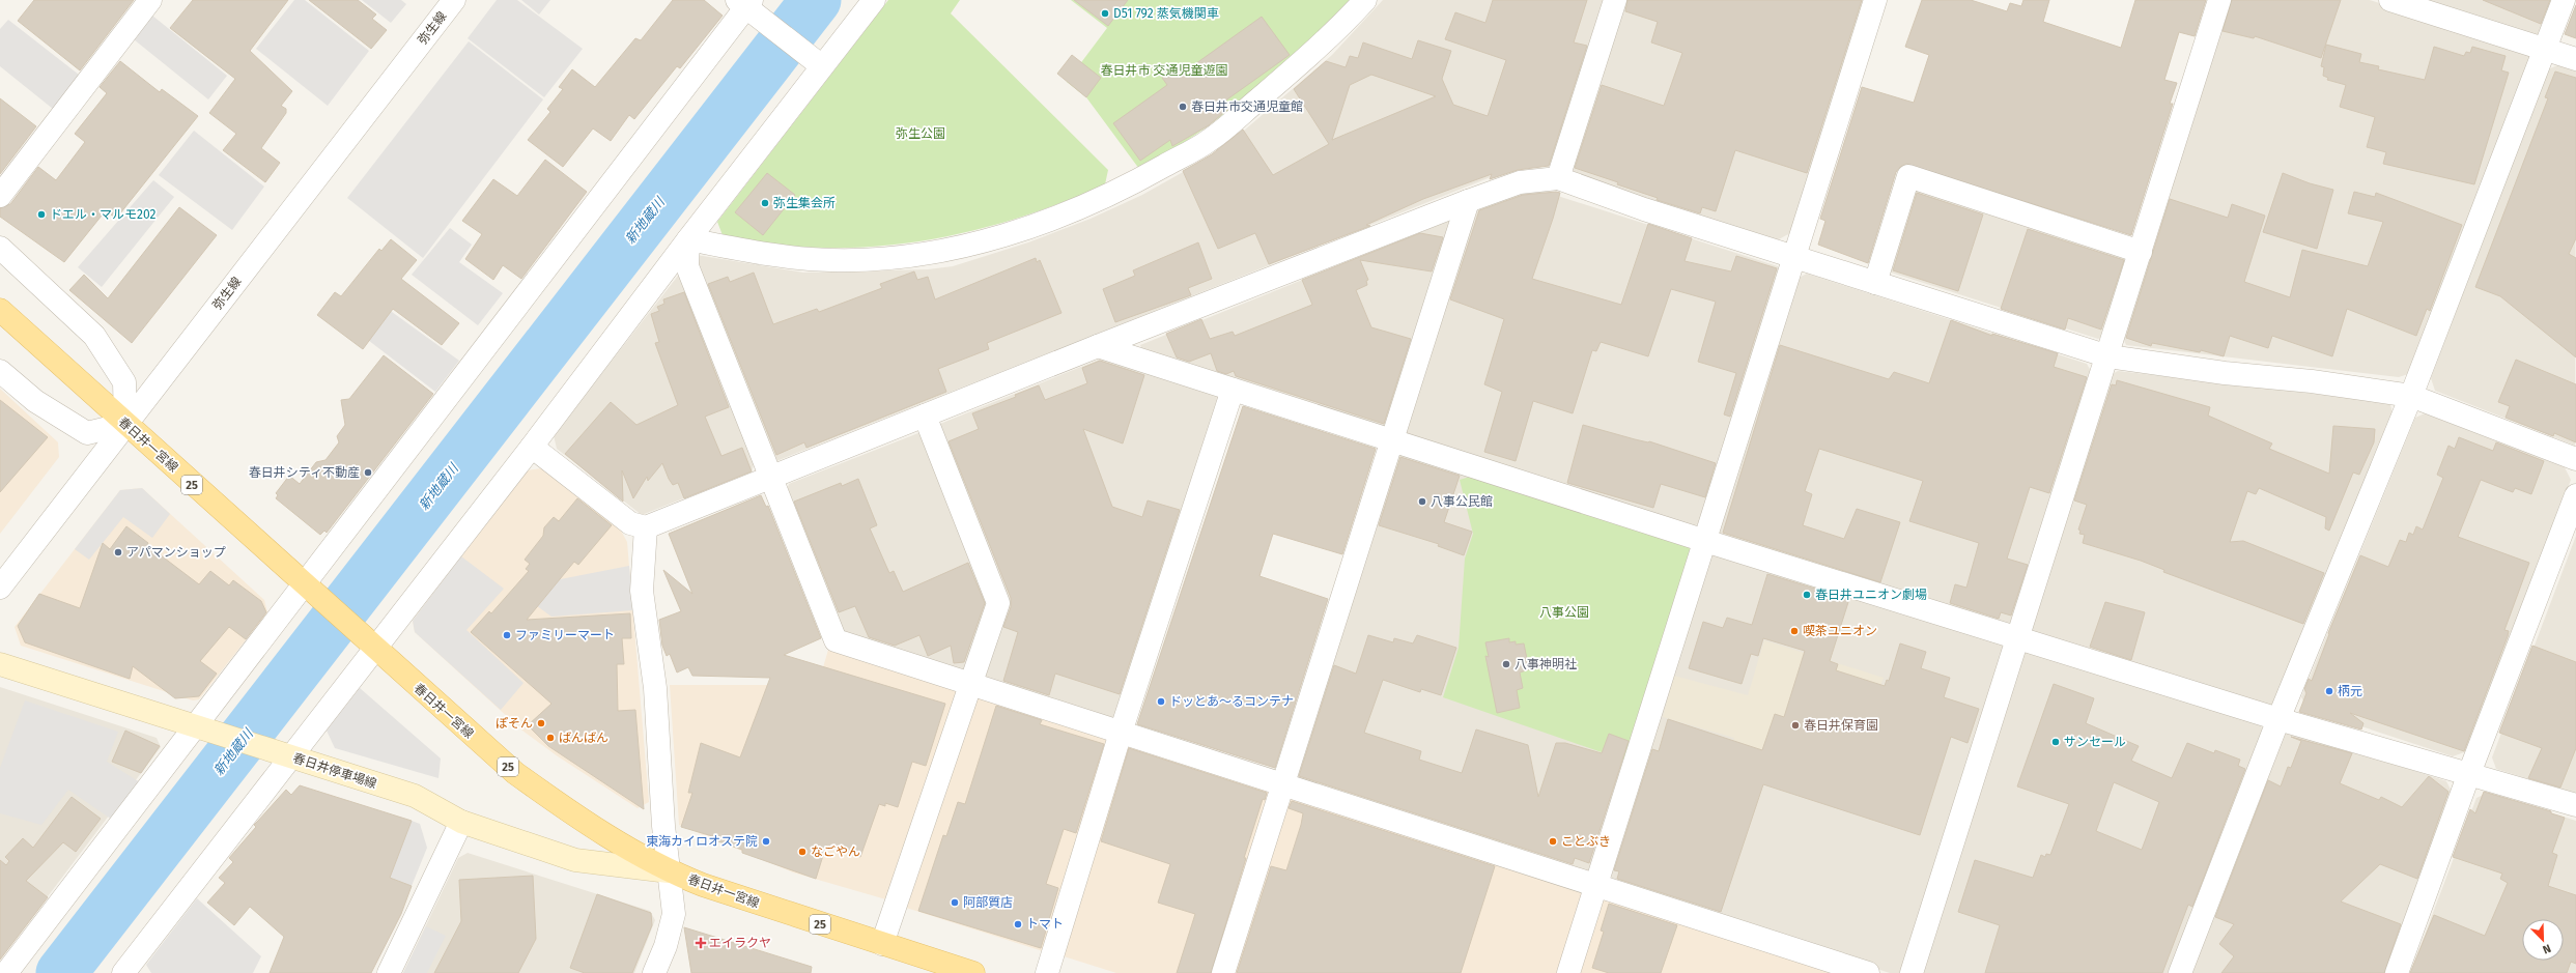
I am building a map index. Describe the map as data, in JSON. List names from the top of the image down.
{
  "streets": {
    "main road": ["春日井一宮線", "25", "春日井停車場線"],
    "street": ["弥生線"]
  },
  "crossings": [
    ["弥生線", "春日井一宮線"],
    ["春日井一宮線", "春日井停車場線"]
  ],
  "water": ["新地蔵川"],
  "parks": ["春日井市 交通児童遊園", "弥生公園", "八事公園"],
  "places": {
    "other": [
      "D51 792 蒸気機関車",
      "春日井市交通児童館",
      "弥生集会所",
      "ドエル・マルモ202",
      "春日井シティ不動産",
      "八事公民館",
      "アパマンショップ",
      "春日井ユニオン劇場",
      "喫茶ユニオン",
      "ファミリーマート",
      "八事神明社",
      "柄元",
      "ドッとあ〜るコンテナ",
      "ぽそん",
      "春日井保育園",
      "ばんばん",
      "サンセール",
      "東海カイロオステ院",
      "ことぶき",
      "なごやん",
      "阿部質店",
      "トマト"
    ],
    "health": ["エイラクヤ"]
  },
  "north": "bottom right"
}
